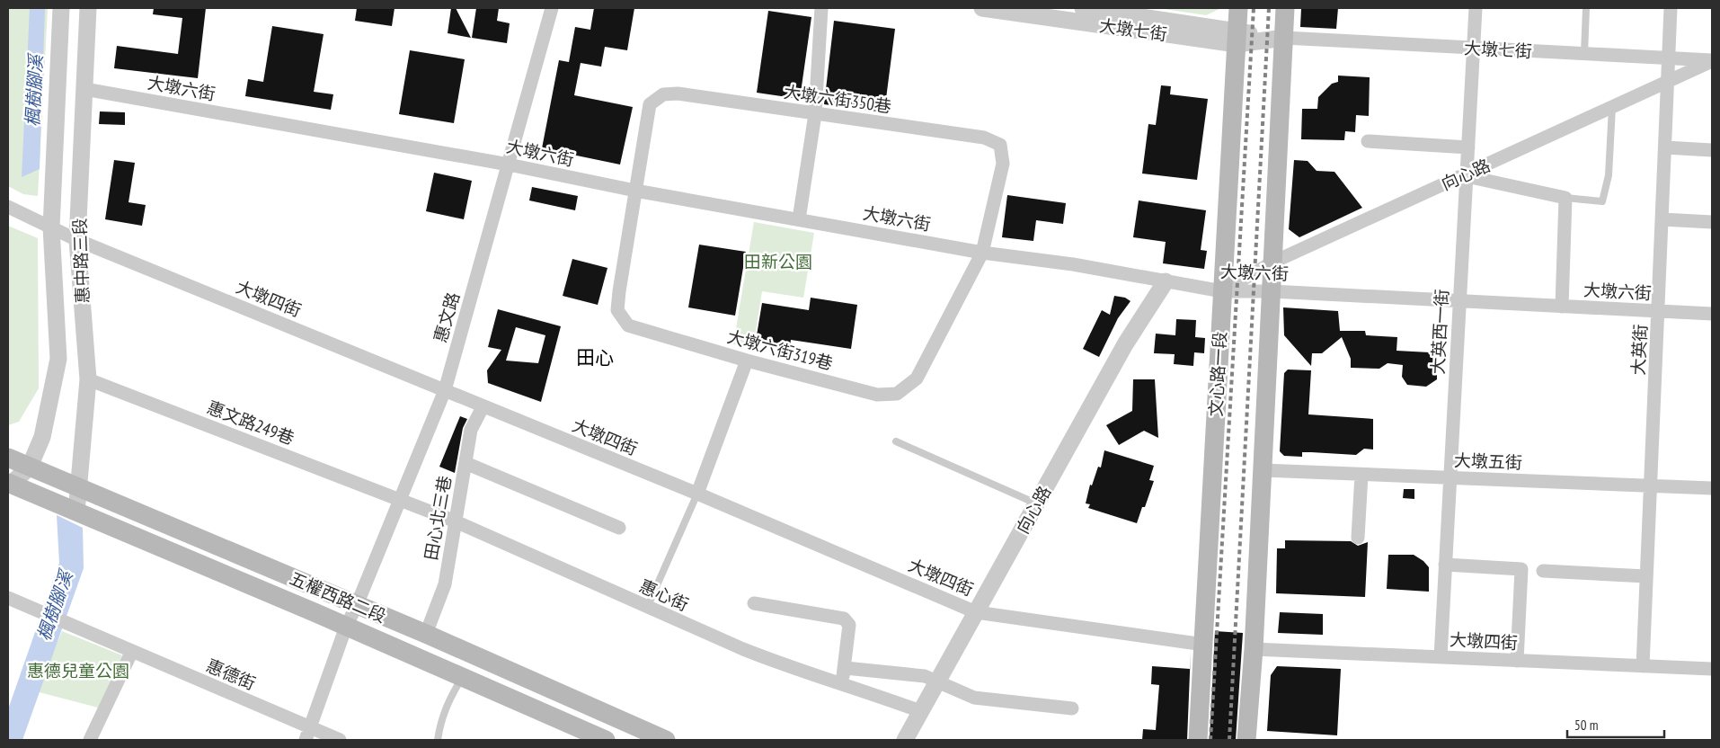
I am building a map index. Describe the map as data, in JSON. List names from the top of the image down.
{
  "streets": {
    "main road": ["文心路一段", "五權西路二段"],
    "street": [
      "大墩七街",
      "大墩六街",
      "大墩六街350巷",
      "向心路",
      "惠中路三段",
      "大墩四街",
      "惠文路",
      "大英西一街",
      "大墩六街319巷",
      "大英街",
      "惠文路249巷",
      "大墩五街",
      "田心北三巷",
      "惠心街",
      "惠德街"
    ]
  },
  "crossings": [
    ["大墩七街", "向心路"],
    ["大墩七街", "大英西一街"],
    ["大墩七街", "大英街"],
    ["大墩七街", "文心路一段"],
    ["大墩六街", "大墩六街350巷"],
    ["大墩六街", "向心路"],
    ["大墩六街", "惠中路三段"],
    ["大墩六街", "惠文路"],
    ["大墩六街", "大英西一街"],
    ["大墩六街", "大墩六街319巷"],
    ["大墩六街", "大英街"],
    ["大墩六街", "文心路一段"],
    ["大墩六街350巷", "大墩六街319巷"],
    ["向心路", "大墩四街"],
    ["向心路", "大英西一街"],
    ["向心路", "大英街"],
    ["向心路", "文心路一段"],
    ["向心路", "惠心街"],
    ["惠中路三段", "大墩四街"],
    ["惠中路三段", "惠文路249巷"],
    ["惠中路三段", "五權西路二段"],
    ["大墩四街", "惠文路"],
    ["大墩四街", "大英西一街"],
    ["大墩四街", "大英街"],
    ["大墩四街", "文心路一段"],
    ["大墩四街", "田心北三巷"],
    ["惠文路", "惠文路249巷"],
    ["惠文路", "惠心街"],
    ["惠文路", "五權西路二段"],
    ["惠文路", "惠德街"],
    ["大英西一街", "大墩五街"],
    ["大英街", "大墩五街"],
    ["惠文路249巷", "惠心街"],
    ["田心北三巷", "惠心街"],
    ["田心北三巷", "五權西路二段"]
  ],
  "districts": ["田心"],
  "water": ["楓樹腳溪"],
  "parks": ["田新公園", "惠德兒童公園"],
  "scale_bar": "50 m"
}
